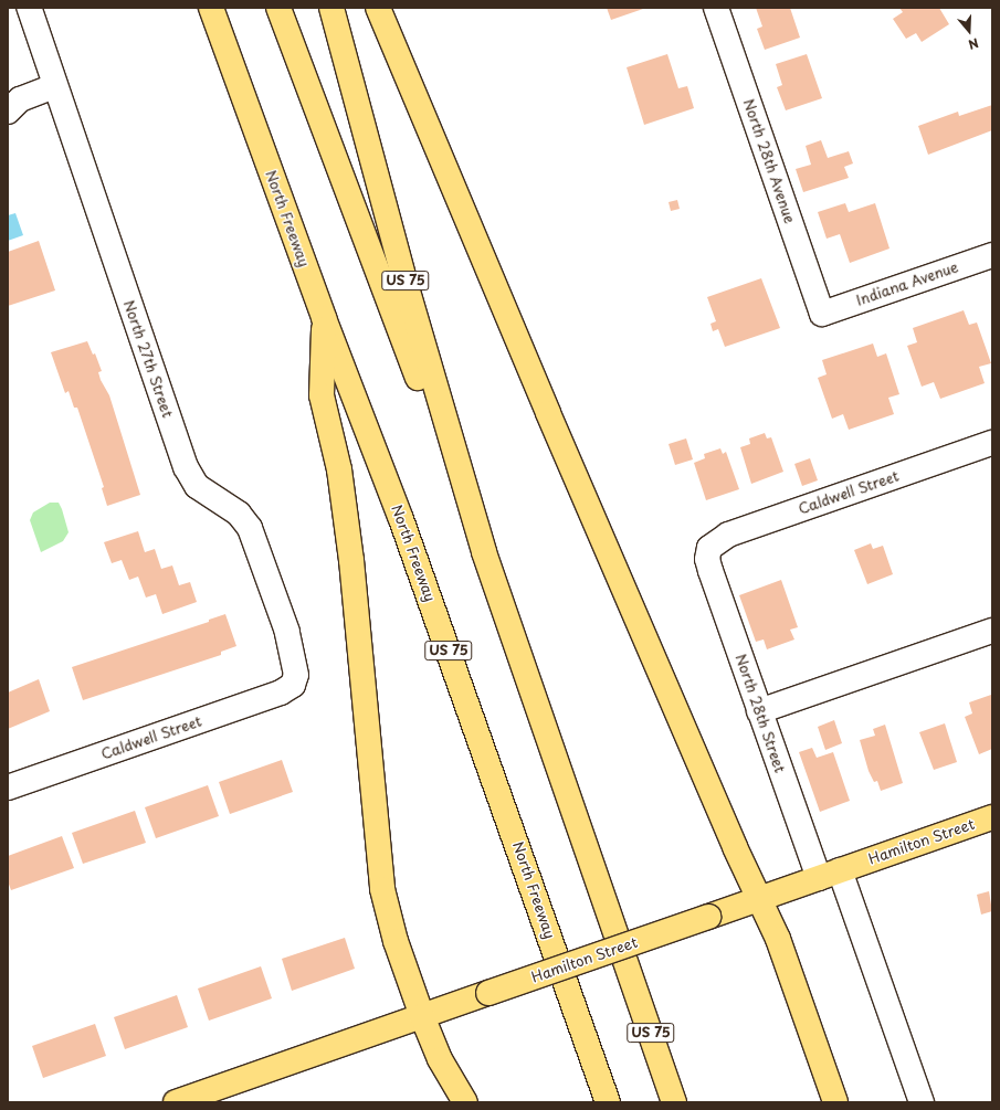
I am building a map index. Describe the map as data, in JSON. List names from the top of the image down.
{
  "streets": {
    "main road": ["North Freeway", "US 75", "Hamilton Street"],
    "street": [
      "North 28th Avenue",
      "Indiana Avenue",
      "North 27th Street",
      "Caldwell Street",
      "North 28th Street"
    ]
  },
  "crossings": [
    ["North 28th Avenue", "Indiana Avenue"],
    ["North 27th Street", "Caldwell Street"],
    ["Caldwell Street", "North 28th Street"],
    ["North 28th Street", "Hamilton Street"]
  ],
  "north": "bottom"
}
